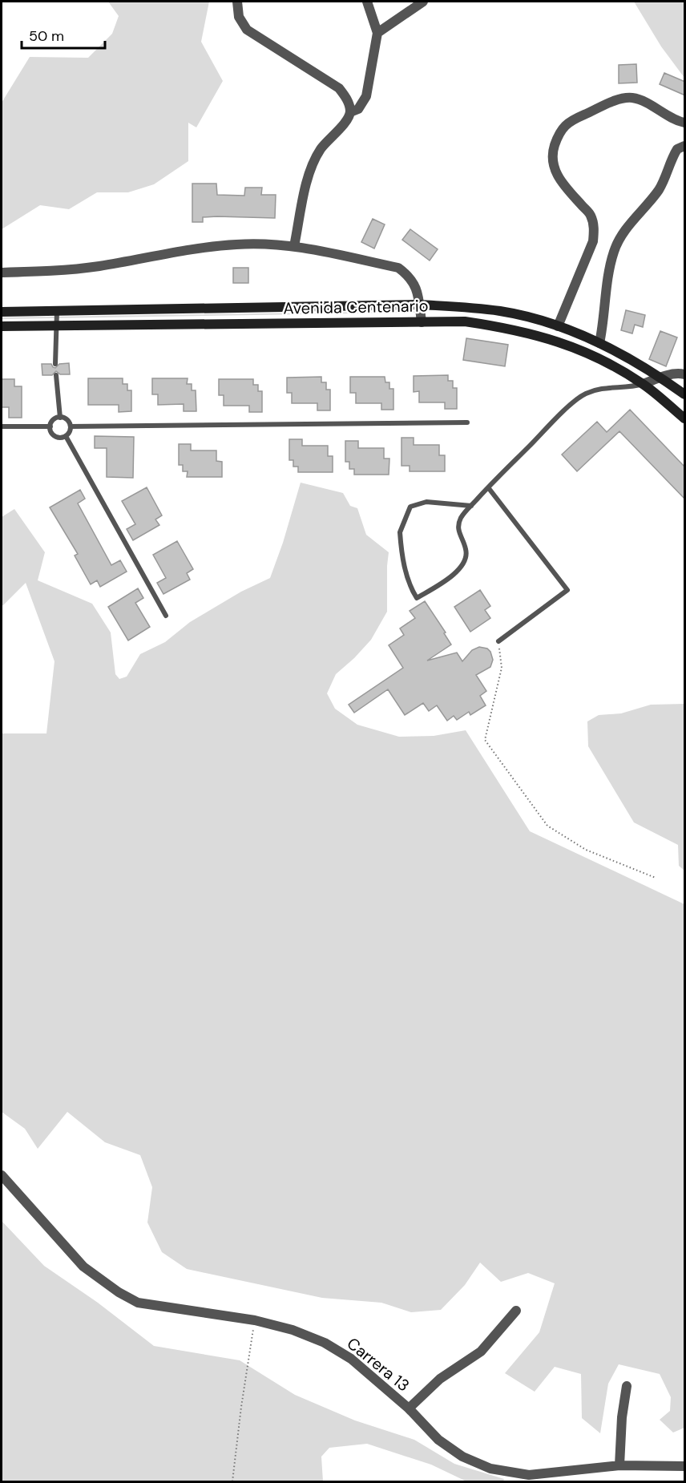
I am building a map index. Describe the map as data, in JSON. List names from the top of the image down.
{
  "streets": {
    "main road": ["Avenida Centenario"],
    "street": ["Carrera 13"]
  },
  "scale_bar": "50 m"
}
